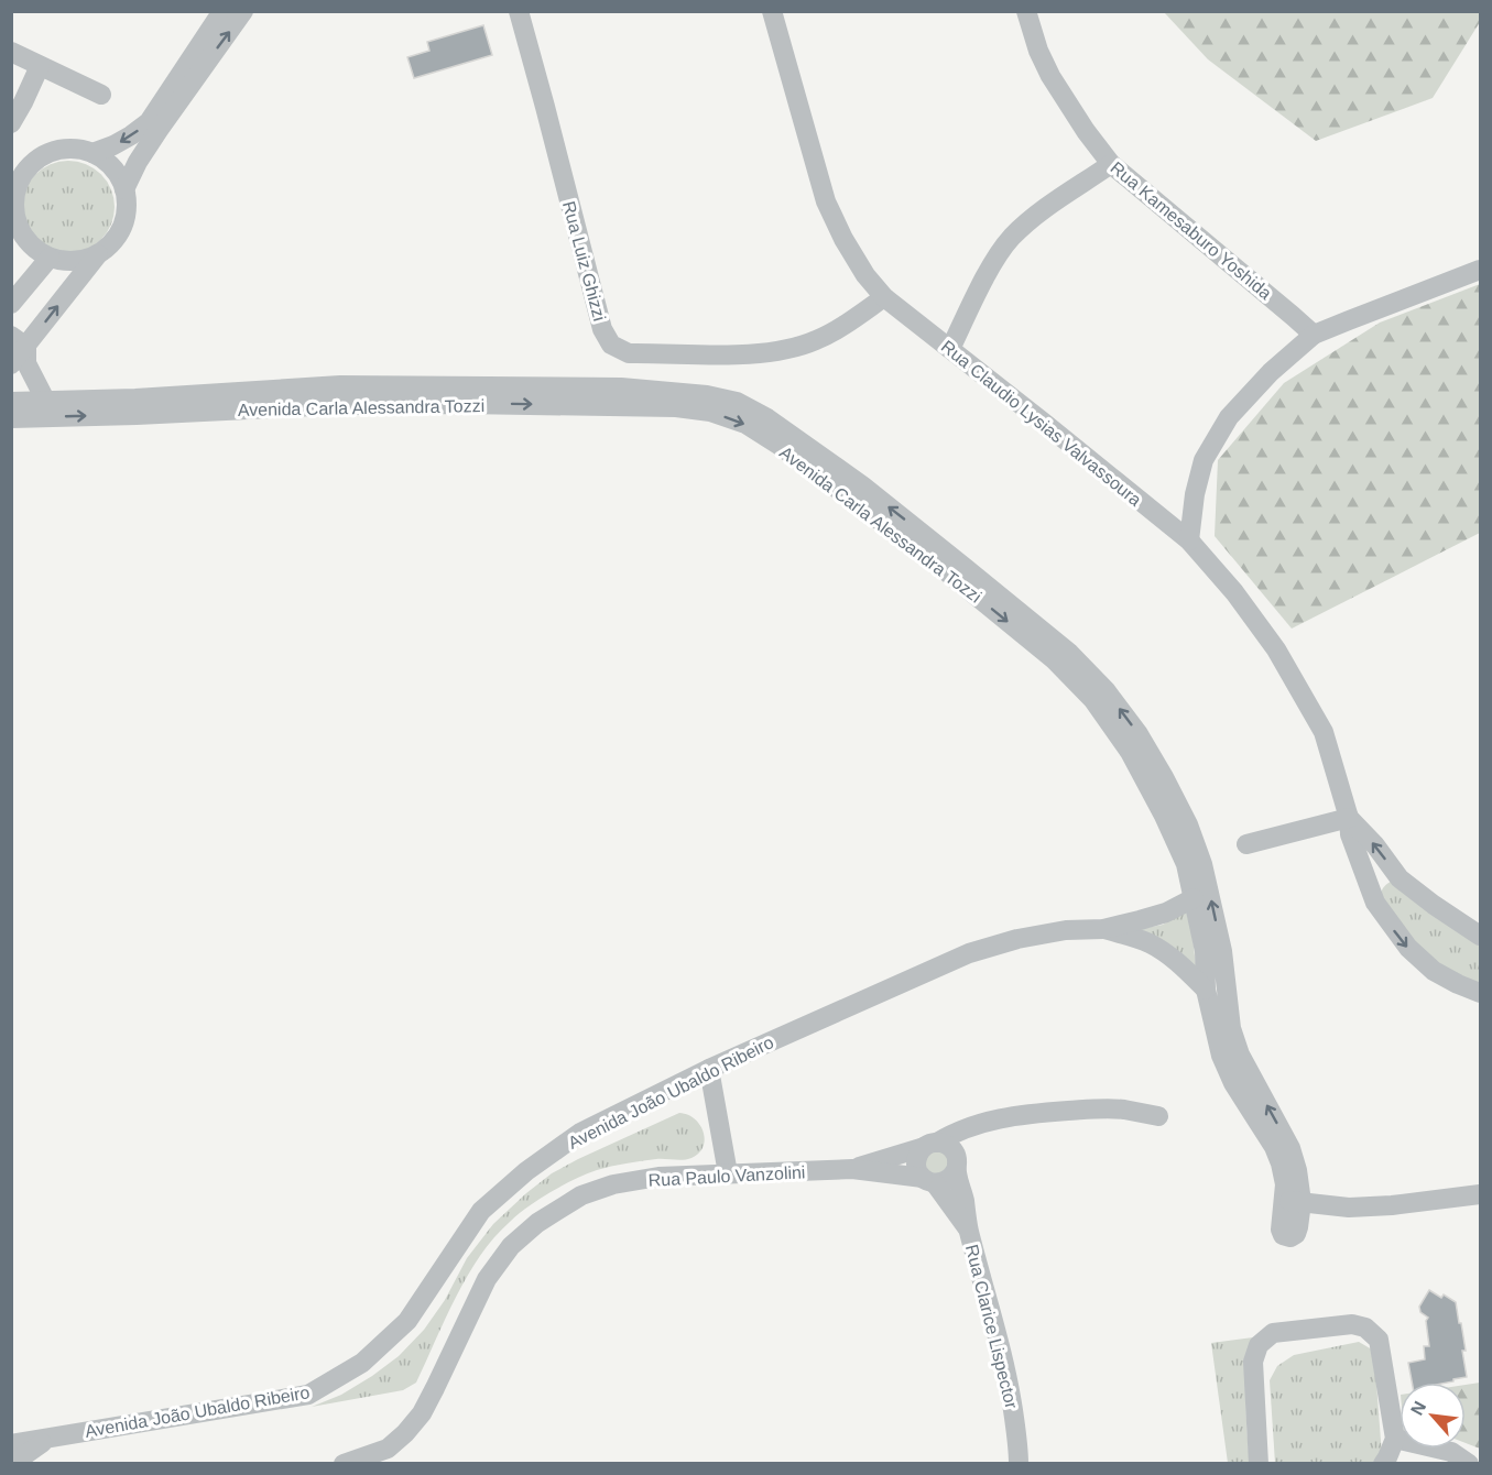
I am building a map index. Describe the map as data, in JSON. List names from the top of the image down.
{
  "streets": {
    "street": [
      "Rua Kamesaburo Yoshida",
      "Rua Luiz Ghizzi",
      "Avenida Carla Alessandra Tozzi",
      "Rua Claudio Lysias Valvassoura",
      "Avenida João Ubaldo Ribeiro",
      "Rua Paulo Vanzolini",
      "Rua Clarice Lispector"
    ]
  },
  "crossings": [
    ["Rua Luiz Ghizzi", "Rua Claudio Lysias Valvassoura"],
    ["Avenida Carla Alessandra Tozzi", "Avenida João Ubaldo Ribeiro"],
    ["Rua Paulo Vanzolini", "Rua Clarice Lispector"]
  ],
  "north": "top left"
}
